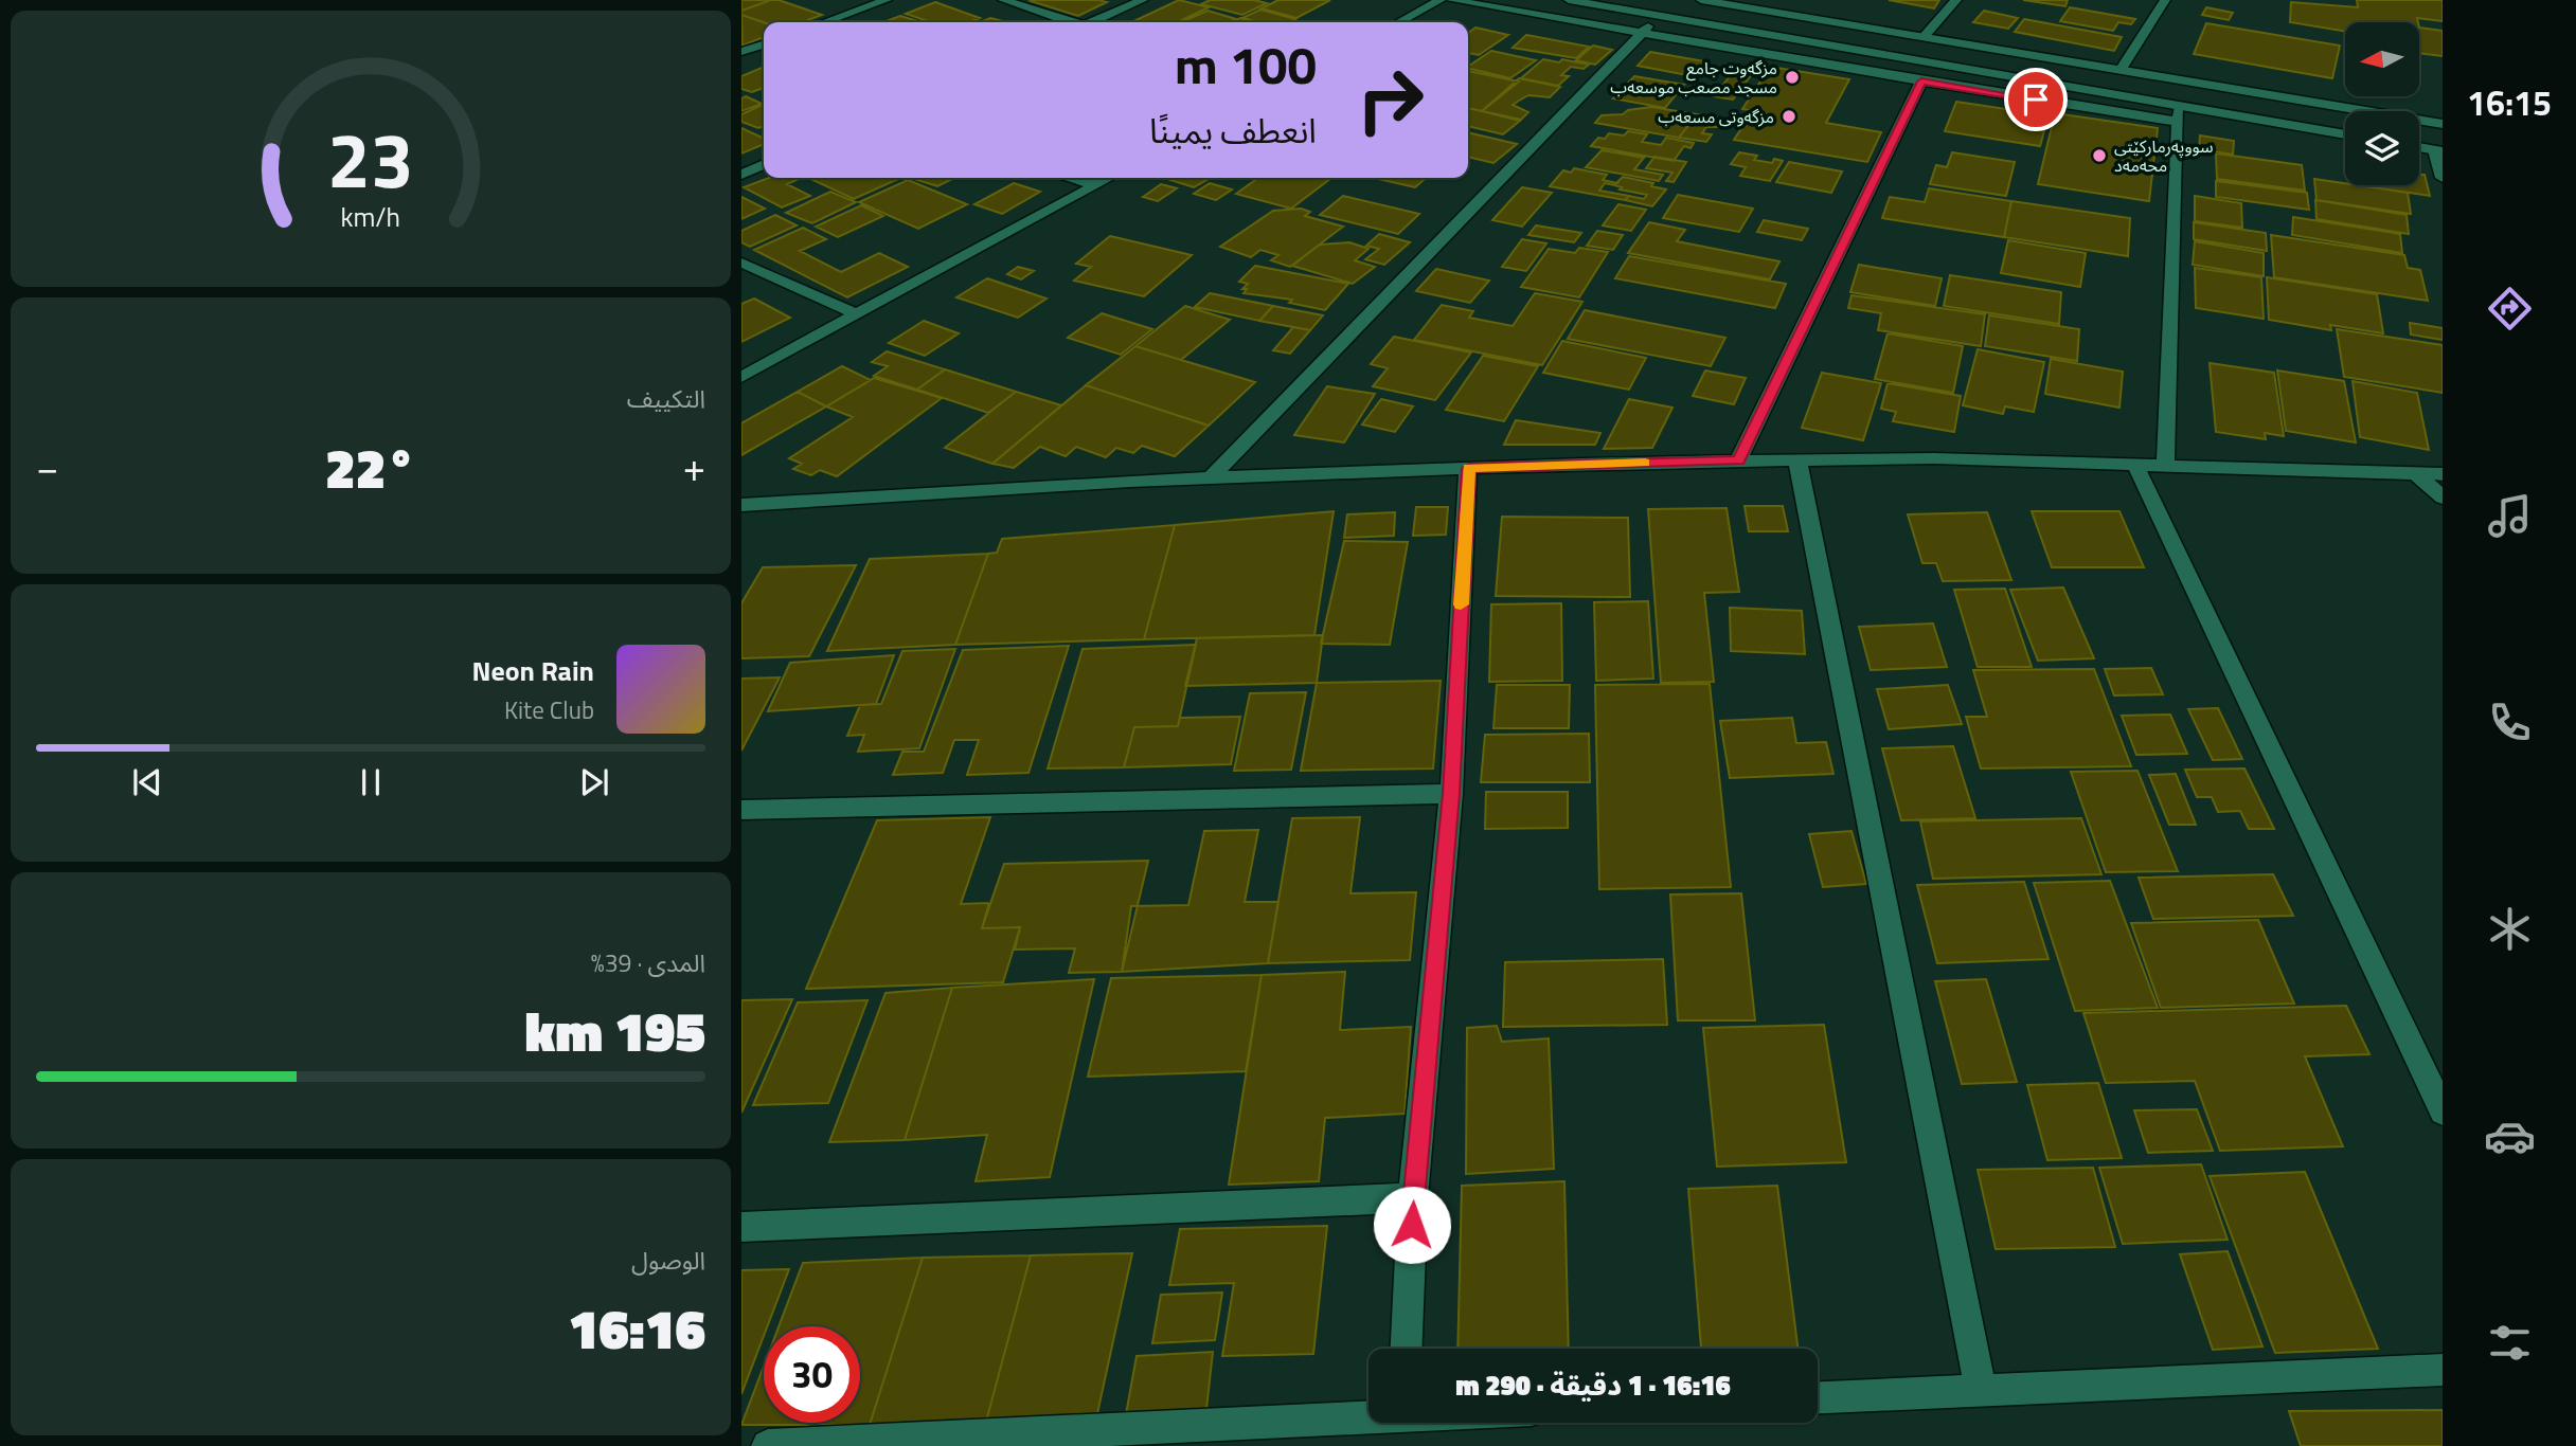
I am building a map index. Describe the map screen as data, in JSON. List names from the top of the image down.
{
  "places": ["مزگەوت جامع مسجد مصعب موسعەب", "مزگەوتی مسعەب", "سووپەرمارکێتی محەمەد"],
  "north": "left",
  "page": {
    "tabs": "16:15",
    "turn": ["100 m", "انعطف يمينًا"],
    "tile": [
      "التكييف",
      ["المدى · 39%", "195 km"],
      ["الوصول", "16:16"]
    ],
    "heat": ["−", "22°", "+"],
    "song": ["Neon Rain", "Kite Club"],
    "limit": "30",
    "trip": "16:16 · 1 دقيقة · 290 m",
    "gauge": ["23", "km/h"]
  }
}
